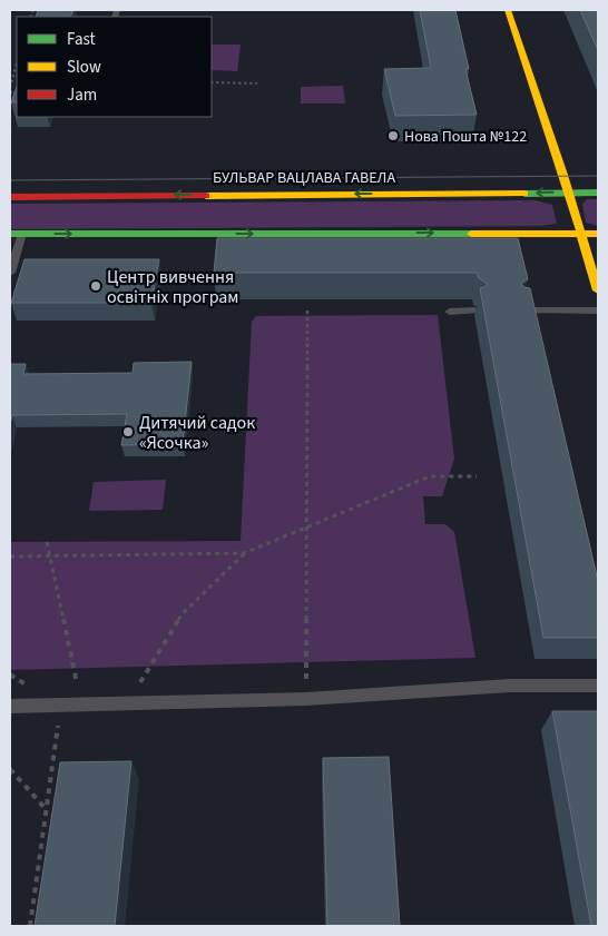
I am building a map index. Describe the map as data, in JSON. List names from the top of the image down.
{
  "streets": {
    "main road": ["БУЛЬВАР ВАЦЛАВА ГАВЕЛА"]
  },
  "places": ["Нова Пошта №122", "Центр вивчення освітніх програм", "Дитячий садок «Ясочка»"],
  "legend": ["Fast", "Slow", "Jam"]
}
